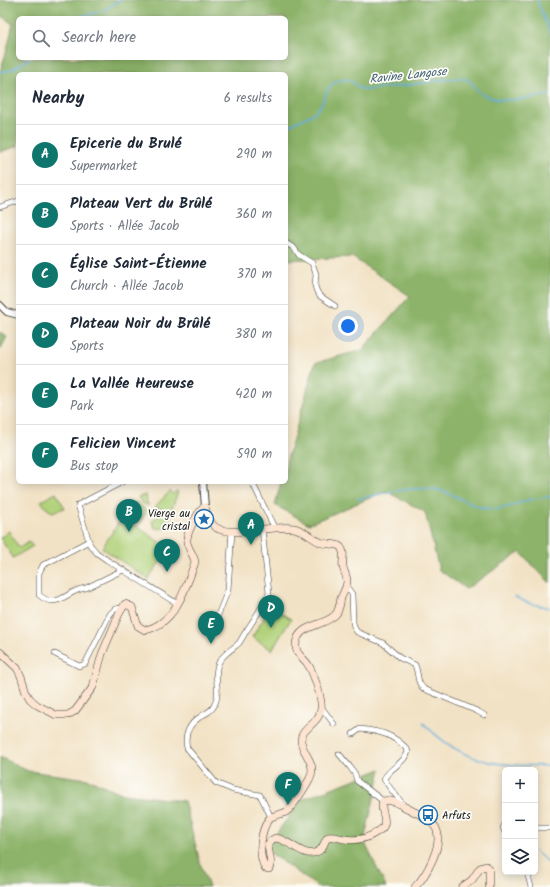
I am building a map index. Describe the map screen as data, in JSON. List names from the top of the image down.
{
  "water": ["Ravine Langose"],
  "places": {
    "place": ["Vierge au cristal"],
    "bus stop": ["Arfuts"]
  },
  "page": {
    "search": "Search here",
    "heading": ["Nearby", "6 results"],
    "list": [
      {
        "mark": "A",
        "name": "Epicerie du Brulé",
        "note": "Supermarket",
        "value": "290 m"
      },
      {
        "mark": "B",
        "name": "Plateau Vert du Brûlé",
        "note": "Sports · Allée Jacob",
        "value": "360 m"
      },
      {
        "mark": "C",
        "name": "Église Saint-Étienne",
        "note": "Church · Allée Jacob",
        "value": "370 m"
      },
      {
        "mark": "D",
        "name": "Plateau Noir du Brûlé",
        "note": "Sports",
        "value": "380 m"
      },
      {
        "mark": "E",
        "name": "La Vallée Heureuse",
        "note": "Park",
        "value": "420 m"
      },
      {
        "mark": "F",
        "name": "Felicien Vincent",
        "note": "Bus stop",
        "value": "590 m"
      }
    ],
    "pins": [
      "B",
      "A",
      "C",
      "D",
      "E",
      "F"
    ],
    "map_buttons": ["+", "−"]
  }
}
